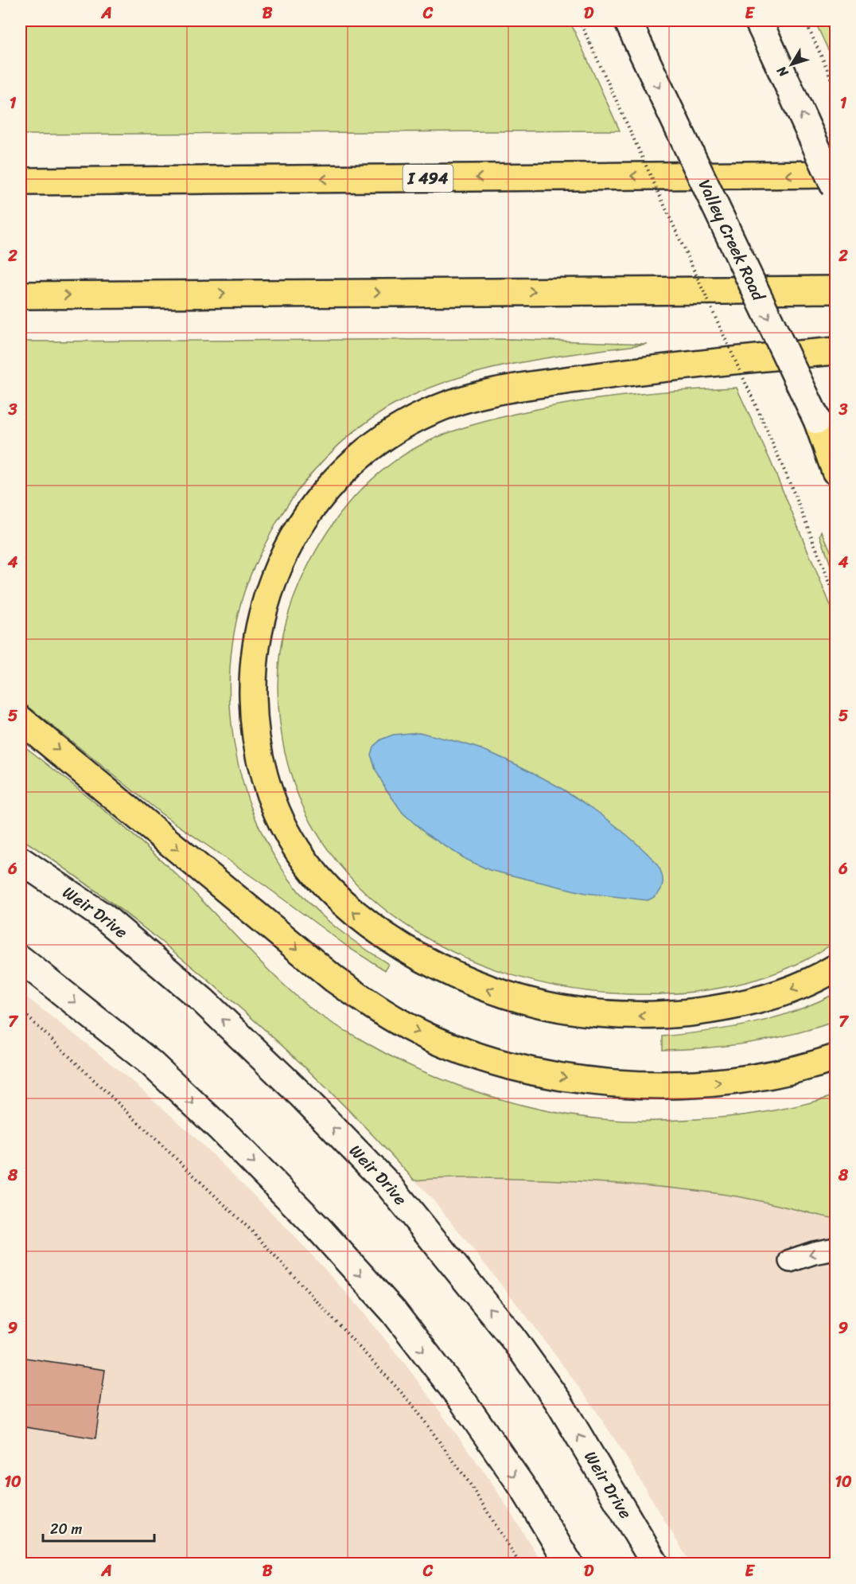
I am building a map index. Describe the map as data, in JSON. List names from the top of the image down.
{
  "streets": {
    "highway": ["I 494"],
    "street": ["Valley Creek Road", "Weir Drive"]
  },
  "scale_bar": "20 m",
  "north": "bottom left",
  "grid": {
    "columns": [
      "A",
      "B",
      "C",
      "D",
      "E"
    ],
    "rows": [
      "1",
      "2",
      "3",
      "4",
      "5",
      "6",
      "7",
      "8",
      "9",
      "10"
    ]
  }
}
